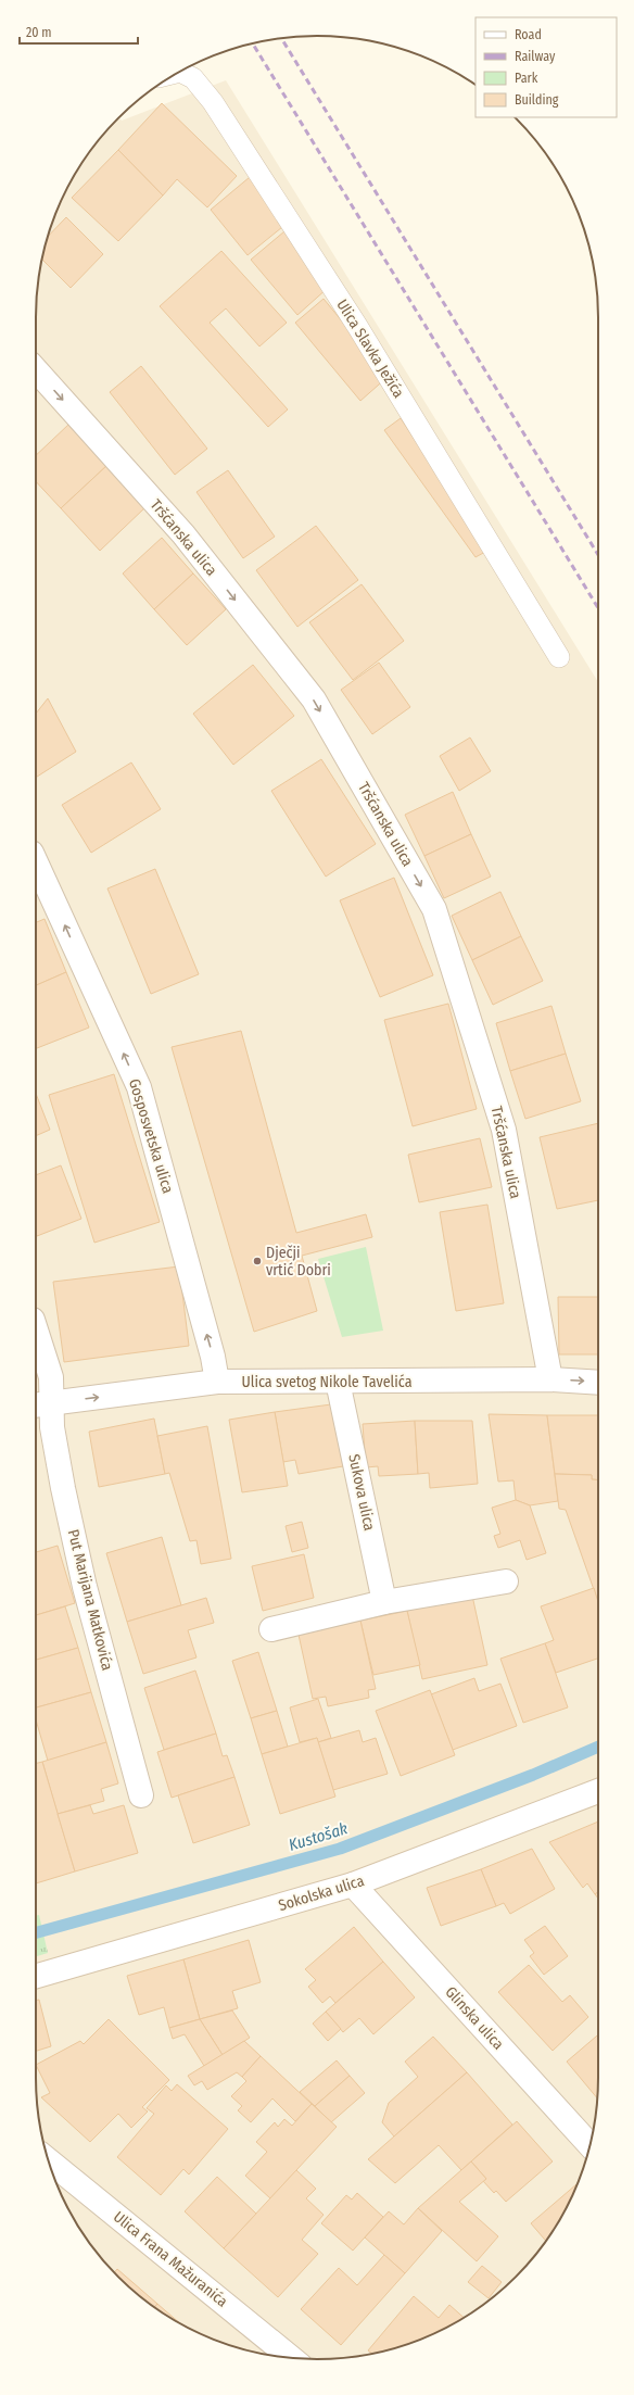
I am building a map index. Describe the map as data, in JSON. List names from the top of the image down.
{
  "streets": {
    "street": [
      "Tršćanska ulica",
      "Gosposvetska ulica",
      "Ulica svetog Nikole Tavelića",
      "Sukova ulica",
      "Put Marijana Matkovića",
      "Sokolska ulica",
      "Glinska ulica",
      "Ulica Frana Mažuranića"
    ],
    "lane": ["Ulica Slavka Ježića"]
  },
  "crossings": [
    ["Tršćanska ulica", "Ulica svetog Nikole Tavelića"],
    ["Gosposvetska ulica", "Ulica svetog Nikole Tavelića"],
    ["Ulica svetog Nikole Tavelića", "Sukova ulica"],
    ["Ulica svetog Nikole Tavelića", "Put Marijana Matkovića"],
    ["Sokolska ulica", "Glinska ulica"]
  ],
  "one_way": ["Tršćanska ulica", "Gosposvetska ulica", "Ulica svetog Nikole Tavelića"],
  "water": ["Kustošak"],
  "places": ["Dječji vrtić Dobri"],
  "legend": [
    "Road",
    "Railway",
    "Park",
    "Building"
  ],
  "scale_bar": "20 m"
}
